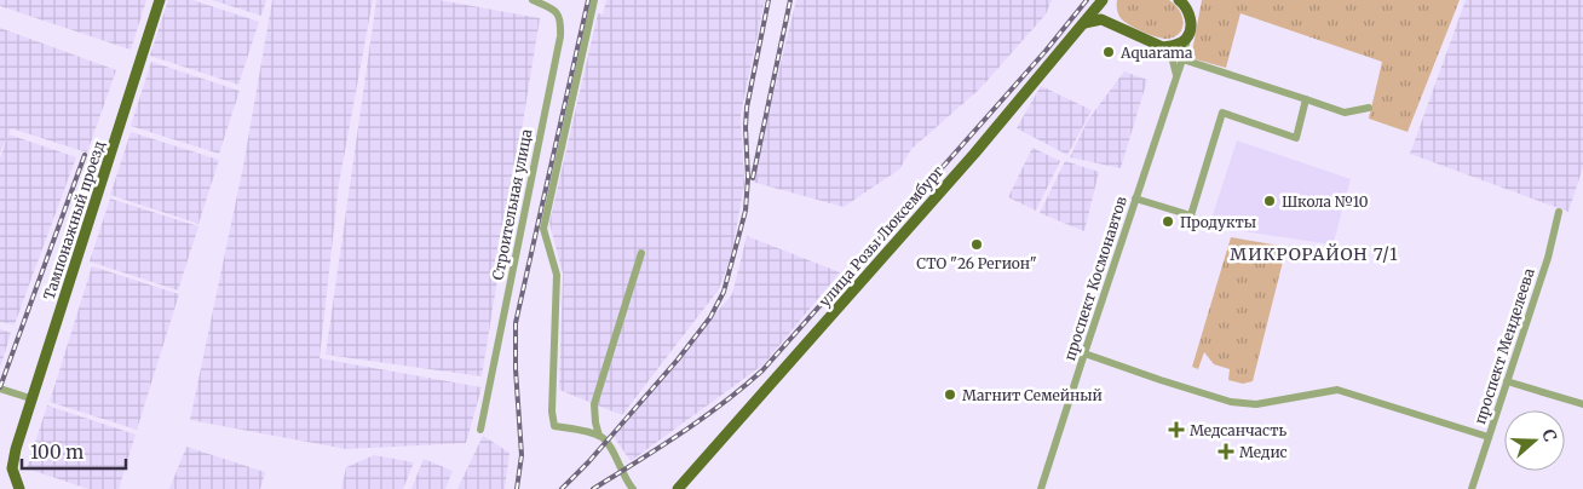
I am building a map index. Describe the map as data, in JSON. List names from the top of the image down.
{
  "streets": {
    "main road": ["Тампонажный проезд", "улица Розы Люксембург"],
    "street": ["Строительная улица", "проспект Космонавтов", "проспект Менделеева"]
  },
  "districts": ["МИКРОРАЙОН 7/1"],
  "places": {
    "other": [
      "Aquarama",
      "Школа №10",
      "Продукты",
      "СТО \"26 Регион\"",
      "Магнит Семейный"
    ],
    "health": ["Медсанчасть", "Медис"]
  },
  "scale_bar": "100 m",
  "north": "right"
}
